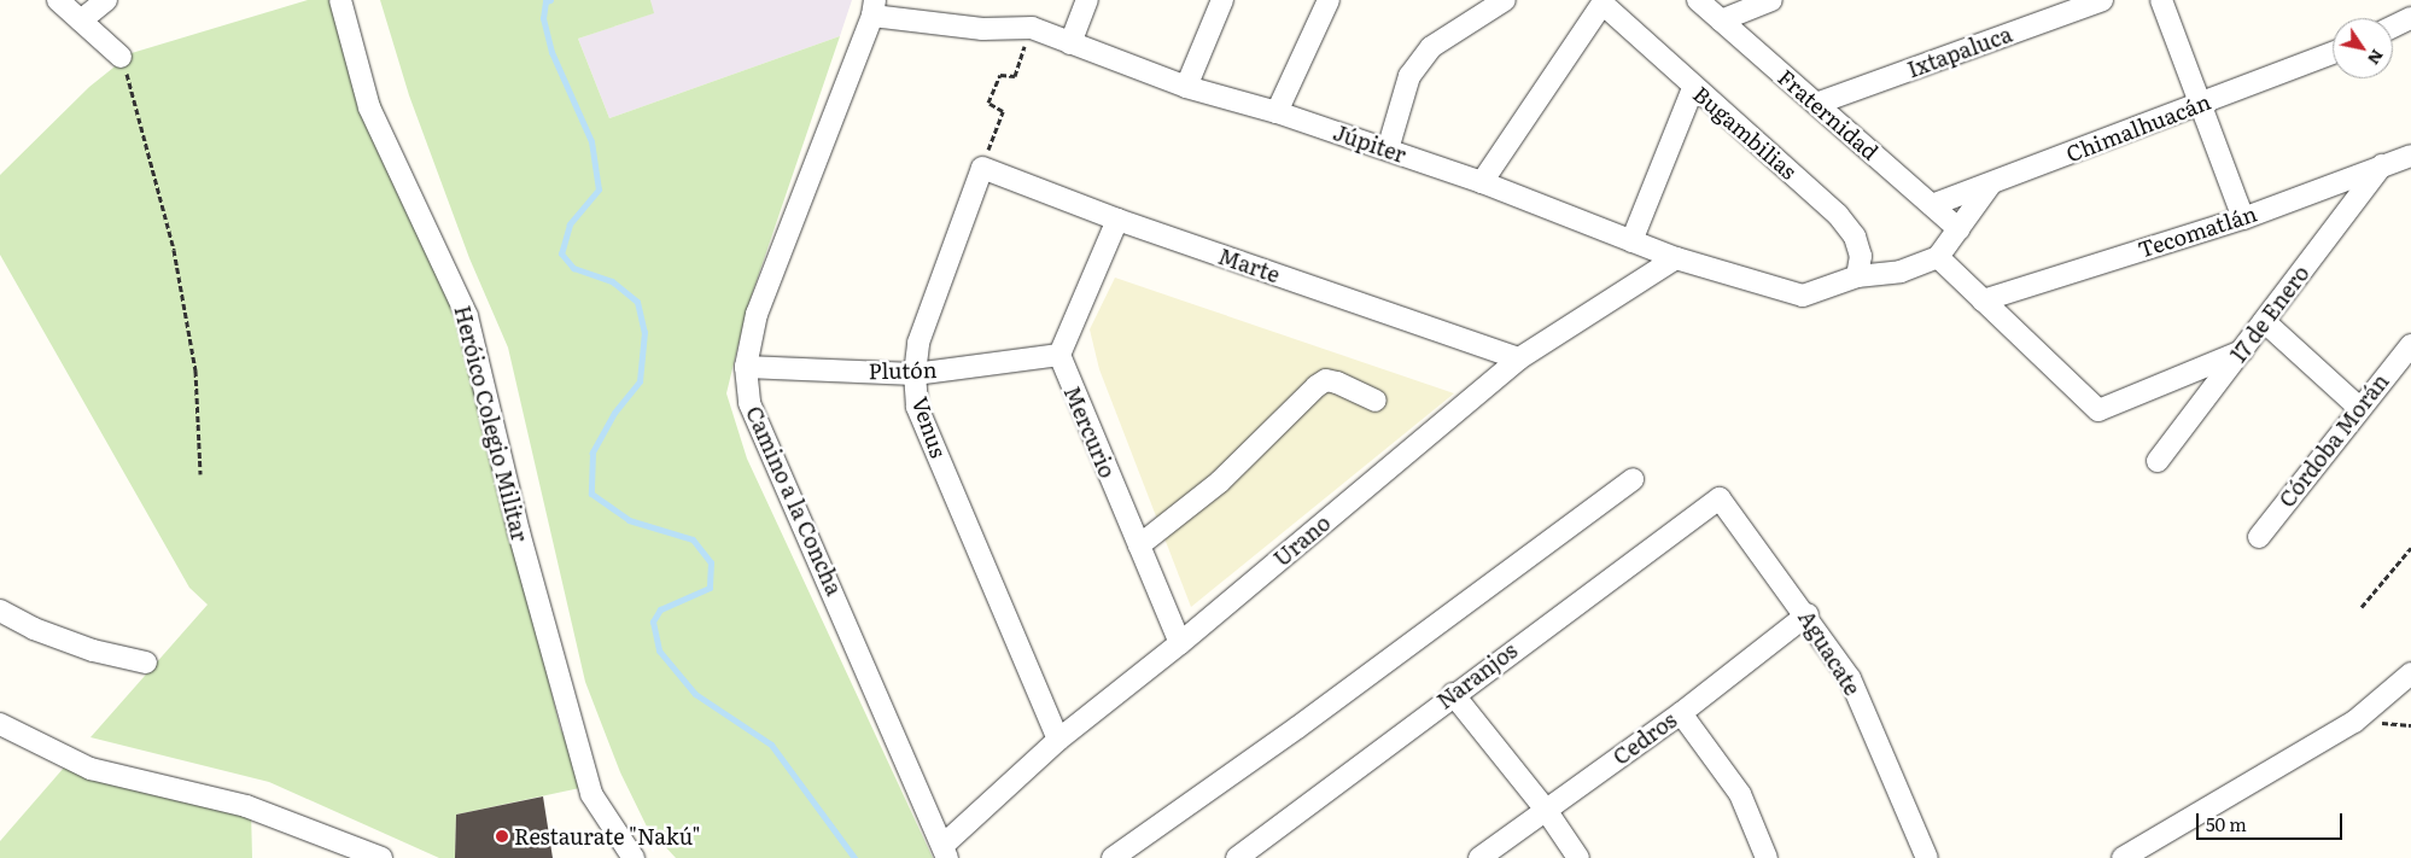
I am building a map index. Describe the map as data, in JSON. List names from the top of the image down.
{
  "streets": {
    "street": [
      "Ixtapaluca",
      "Fraternidad",
      "Chimalhuacán",
      "Bugambilias",
      "Júpiter",
      "Tecomatlán",
      "Marte",
      "17 de Enero",
      "Plutón",
      "Heróico Colegio Militar",
      "Venus",
      "Mercurio",
      "Córdoba Morán",
      "Camino a la Concha",
      "Urano",
      "Aguacate",
      "Naranjos",
      "Cedros"
    ]
  },
  "crossings": [
    ["Ixtapaluca", "Fraternidad"],
    ["Fraternidad", "Chimalhuacán"],
    ["Bugambilias", "Júpiter"],
    ["Júpiter", "Camino a la Concha"],
    ["Júpiter", "Urano"],
    ["Tecomatlán", "17 de Enero"],
    ["Marte", "Venus"],
    ["Marte", "Urano"],
    ["Plutón", "Venus"],
    ["Plutón", "Mercurio"],
    ["Plutón", "Camino a la Concha"],
    ["Venus", "Urano"],
    ["Mercurio", "Urano"],
    ["Camino a la Concha", "Urano"],
    ["Aguacate", "Naranjos"],
    ["Aguacate", "Cedros"]
  ],
  "places": ["Restaurate \"Nakú\""],
  "scale_bar": "50 m",
  "north": "bottom right"
}
